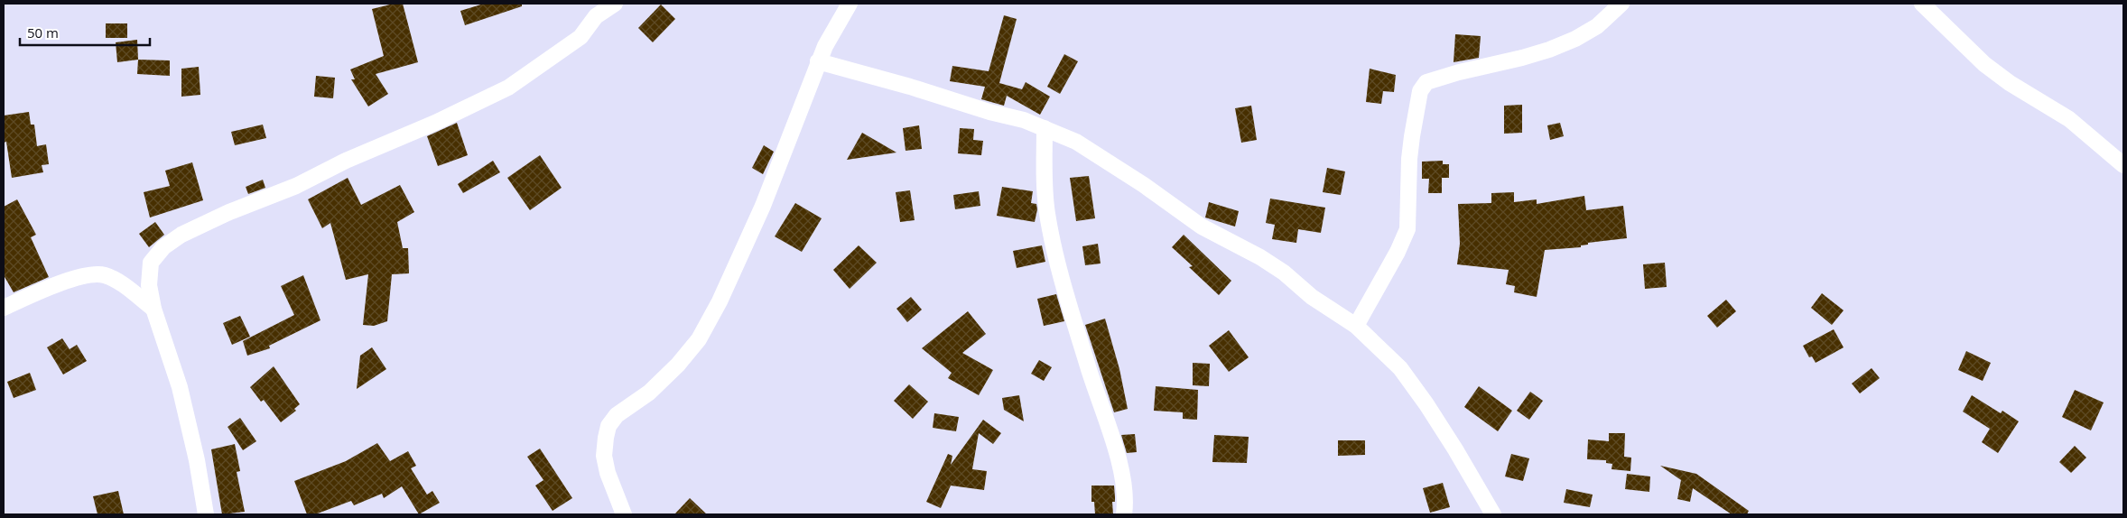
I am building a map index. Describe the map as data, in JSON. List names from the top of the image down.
{
  "scale_bar": "50 m"
}
